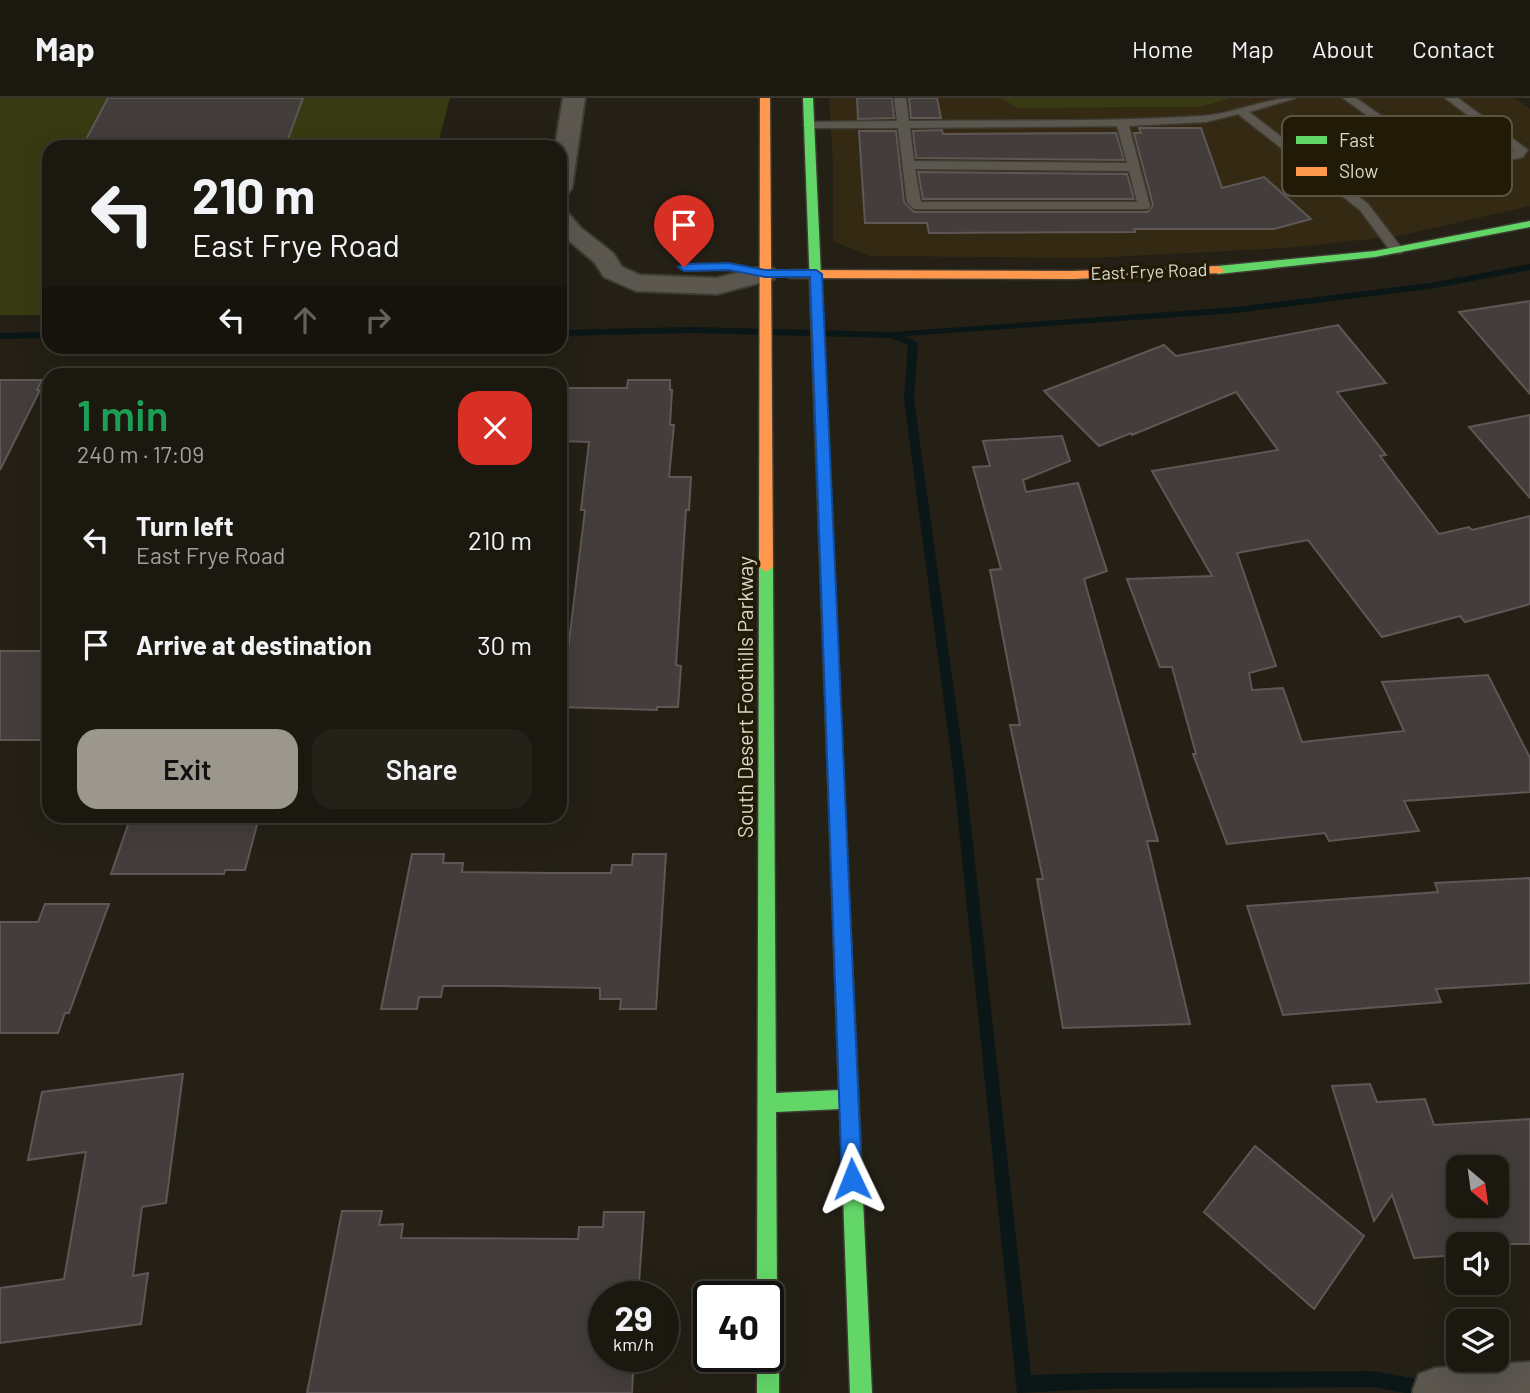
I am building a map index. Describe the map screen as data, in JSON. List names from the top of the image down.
{
  "streets": {
    "street": ["East Frye Road", "South Desert Foothills Parkway"]
  },
  "crossings": [
    ["East Frye Road", "South Desert Foothills Parkway"]
  ],
  "legend": ["Fast", "Slow"],
  "north": "bottom right",
  "page": {
    "header": "Map",
    "nav": [
      "Home",
      "Map",
      "About",
      "Contact"
    ],
    "turn": ["210 m", "East Frye Road"],
    "heading": ["1 min", "240 m · 17:09"],
    "list": [
      {
        "name": "Turn left",
        "note": "East Frye Road",
        "value": "210 m"
      },
      {
        "name": "Arrive at destination",
        "value": "30 m"
      }
    ],
    "buttons": ["Exit", "Share"],
    "speed": "29 km/h",
    "limit": "40"
  }
}
